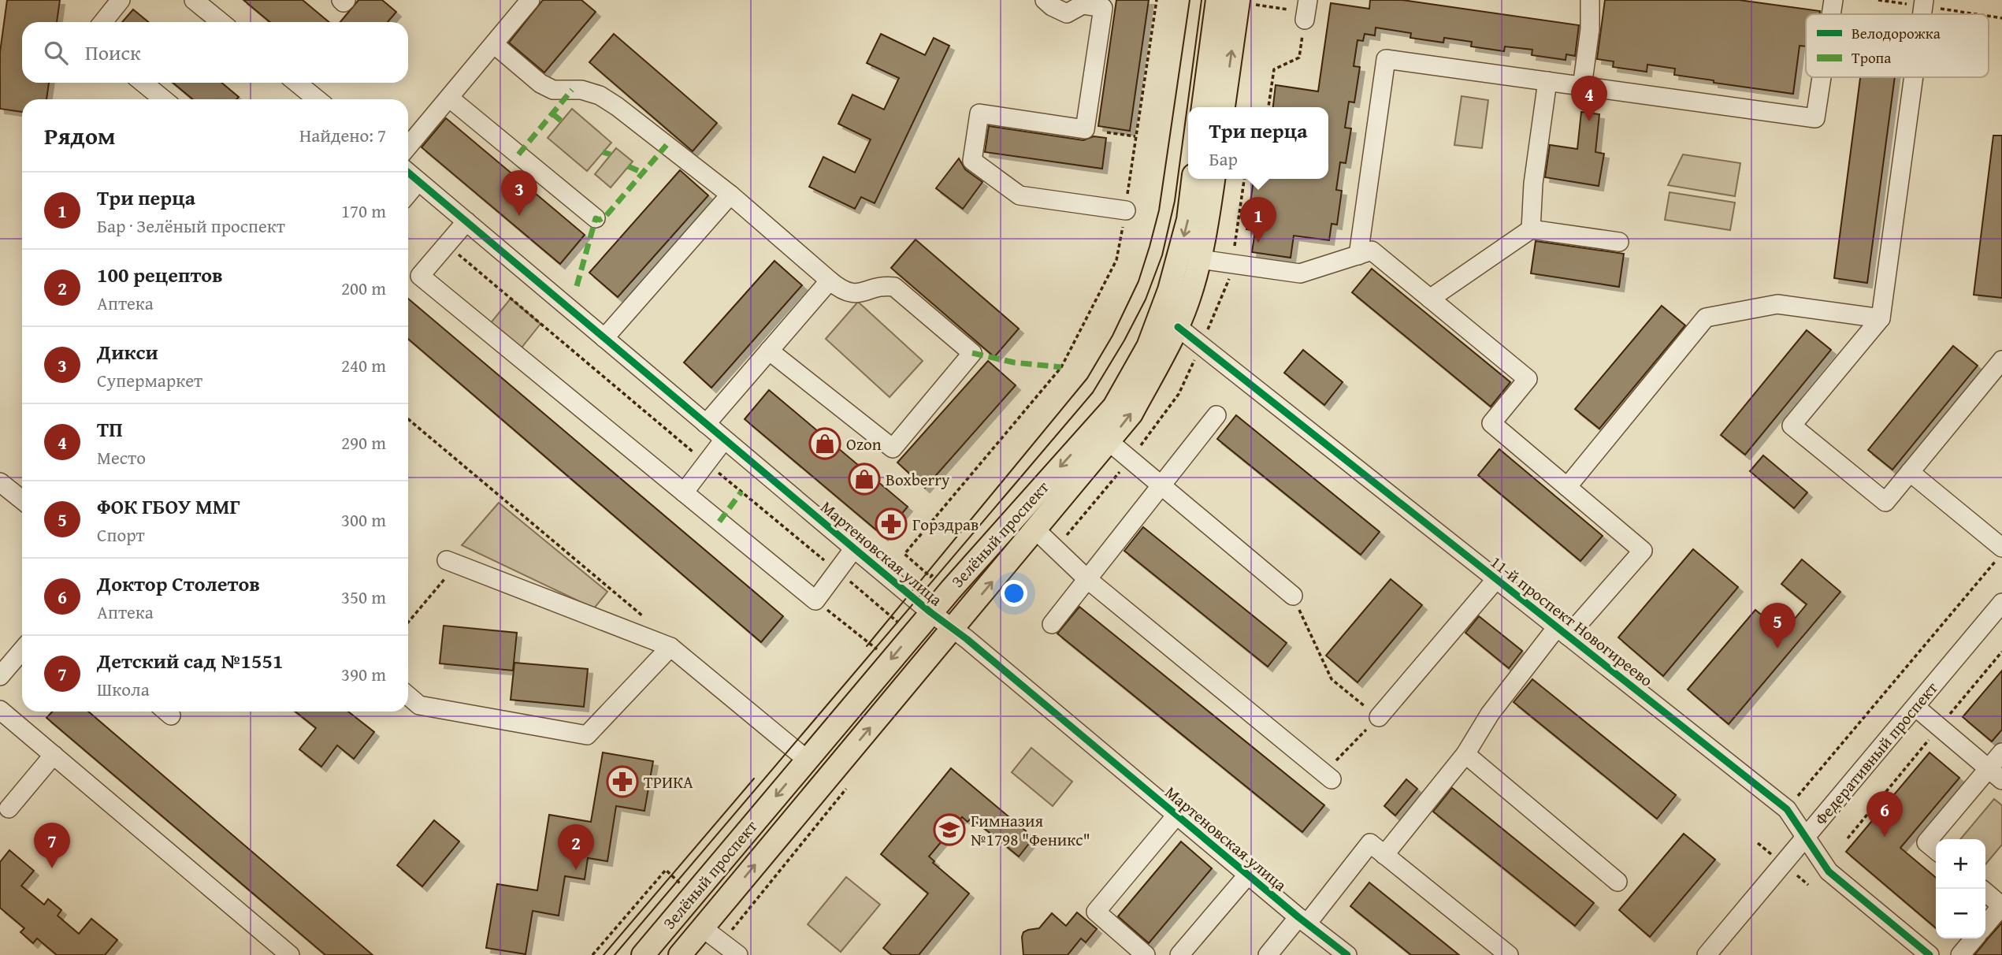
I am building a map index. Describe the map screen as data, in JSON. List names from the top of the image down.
{
  "streets": {
    "main road": ["Зелёный проспект"],
    "street": ["Мартеновская улица", "11-й проспект Новогиреево", "Федеративный проспект"]
  },
  "crossings": [
    ["Зелёный проспект", "Мартеновская улица"],
    ["Зелёный проспект", "11-й проспект Новогиреево"],
    ["11-й проспект Новогиреево", "Федеративный проспект"]
  ],
  "places": {
    "shop": ["Ozon", "Boxberry"],
    "pharmacy": ["Горздрав", "ТРИКА"],
    "school or university": ["Гимназия №1798 \"Феникс\""]
  },
  "legend": ["Велодорожка", "Тропа"],
  "page": {
    "search": "Поиск",
    "pins": [
      "4",
      "3",
      "1",
      "5",
      "6",
      "7",
      "2"
    ],
    "heading": ["Рядом", "Найдено: 7"],
    "popup": ["Три перца", "Бар"],
    "list": [
      {
        "mark": "1",
        "name": "Три перца",
        "note": "Бар · Зелёный проспект",
        "value": "170 m"
      },
      {
        "mark": "2",
        "name": "100 рецептов",
        "note": "Аптека",
        "value": "200 m"
      },
      {
        "mark": "3",
        "name": "Дикси",
        "note": "Супермаркет",
        "value": "240 m"
      },
      {
        "mark": "4",
        "name": "ТП",
        "note": "Место",
        "value": "290 m"
      },
      {
        "mark": "5",
        "name": "ФОК ГБОУ ММГ",
        "note": "Спорт",
        "value": "300 m"
      },
      {
        "mark": "6",
        "name": "Доктор Столетов",
        "note": "Аптека",
        "value": "350 m"
      },
      {
        "mark": "7",
        "name": "Детский сад №1551",
        "note": "Школа",
        "value": "390 m"
      }
    ],
    "map_buttons": ["+", "−"]
  }
}
